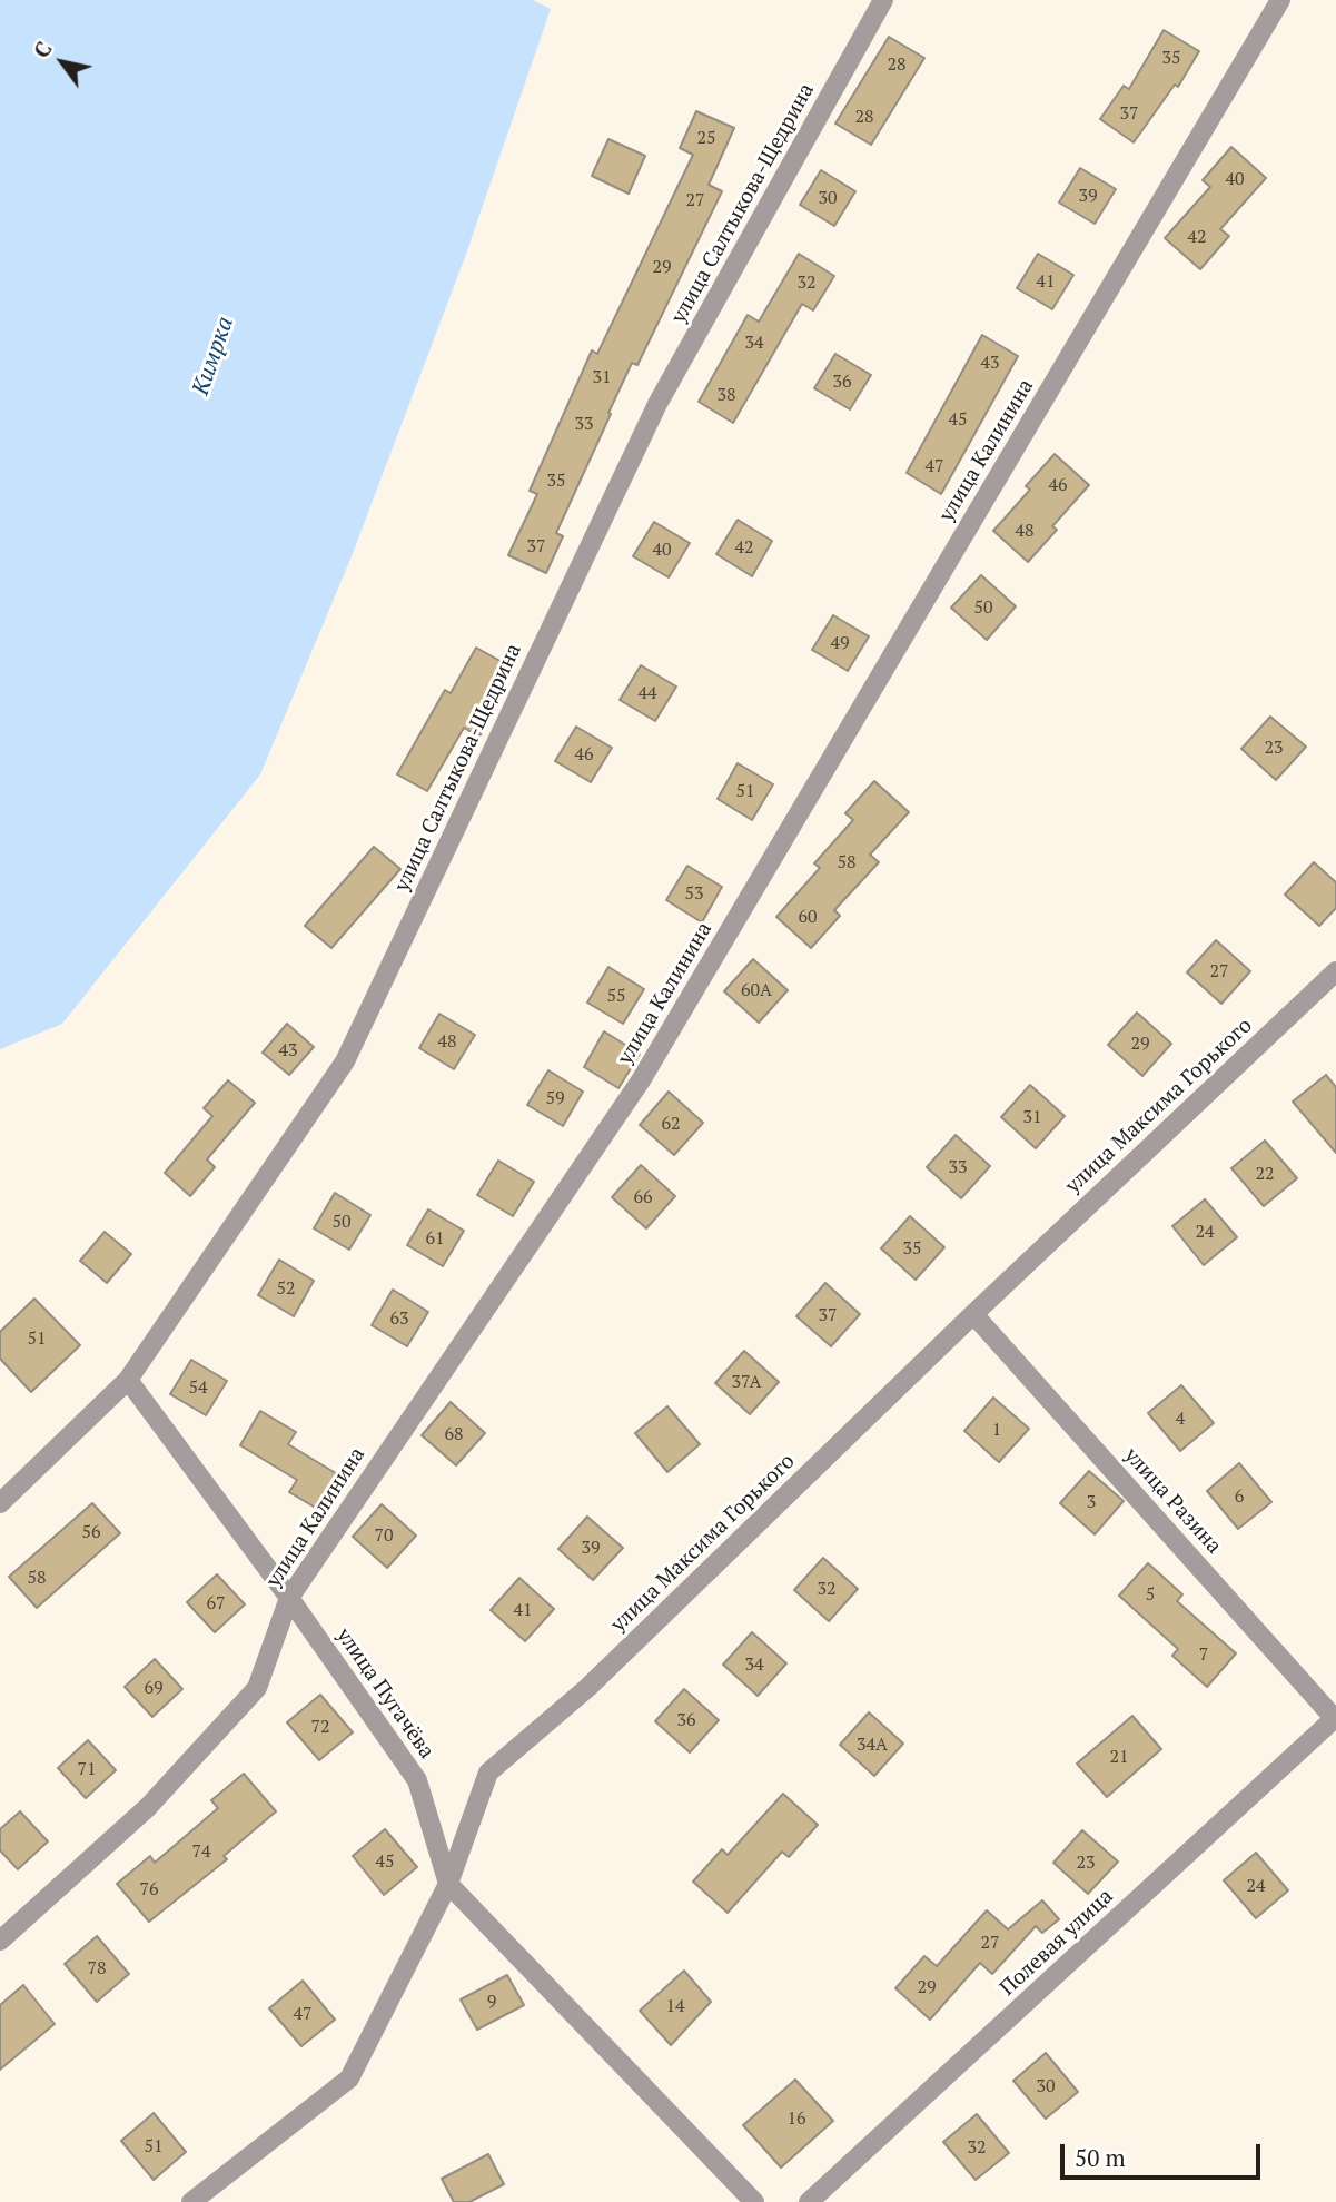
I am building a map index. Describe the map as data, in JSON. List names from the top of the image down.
{
  "streets": {
    "street": [
      "улица Салтыкова-Щедрина",
      "улица Калинина",
      "улица Максима Горького",
      "улица Разина",
      "улица Пугачёва",
      "Полевая улица"
    ]
  },
  "crossings": [
    ["улица Салтыкова-Щедрина", "улица Пугачёва"],
    ["улица Калинина", "улица Пугачёва"],
    ["улица Максима Горького", "улица Разина"],
    ["улица Максима Горького", "улица Пугачёва"],
    ["улица Разина", "Полевая улица"]
  ],
  "water": ["Кимрка"],
  "house_numbers": [
    "35",
    "28",
    "37",
    "28",
    "25",
    "40",
    "39",
    "30",
    "27",
    "42",
    "29",
    "41",
    "32",
    "34",
    "43",
    "31",
    "36",
    "38",
    "45",
    "33",
    "47",
    "35",
    "46",
    "48",
    "37",
    "42",
    "40",
    "50",
    "49",
    "44",
    "23",
    "46",
    "51",
    "58",
    "53",
    "60",
    "27",
    "60А",
    "55",
    "48",
    "29",
    "43",
    "59",
    "31",
    "62",
    "33",
    "22",
    "66",
    "50",
    "24",
    "61",
    "35",
    "52",
    "37",
    "63",
    "51",
    "37А",
    "54",
    "4",
    "1",
    "68",
    "6",
    "3",
    "56",
    "70",
    "39",
    "58",
    "32",
    "5",
    "67",
    "41",
    "7",
    "34",
    "69",
    "36",
    "72",
    "34А",
    "21",
    "71",
    "74",
    "45",
    "23",
    "24",
    "76",
    "27",
    "78",
    "29",
    "9",
    "14",
    "47",
    "30",
    "16",
    "51",
    "32"
  ],
  "scale_bar": "50 m",
  "north": "top left"
}
